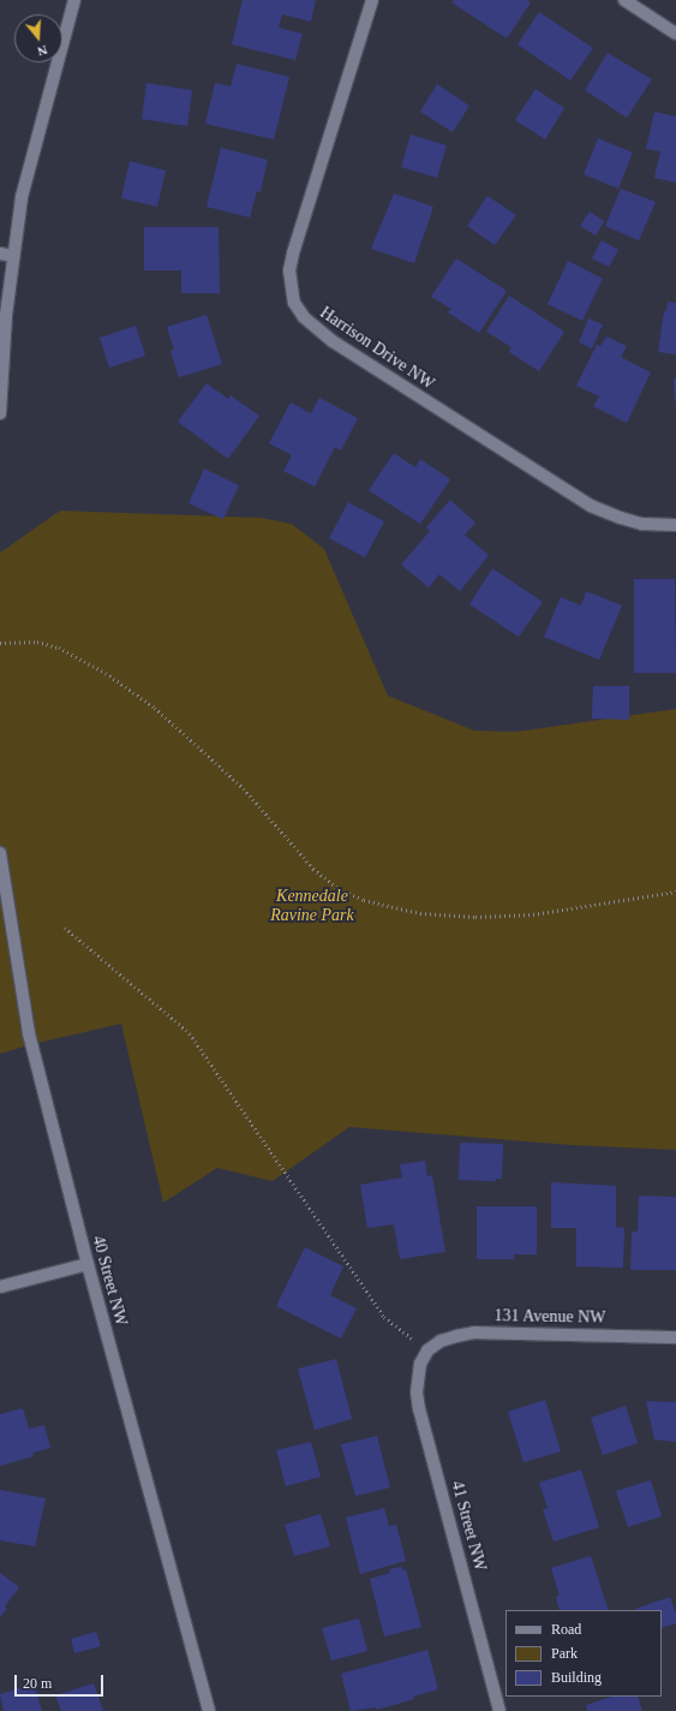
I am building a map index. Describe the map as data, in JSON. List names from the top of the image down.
{
  "streets": {
    "street": [
      "Harrison Drive NW",
      "40 Street NW",
      "131 Avenue NW",
      "41 Street NW"
    ]
  },
  "crossings": [
    ["131 Avenue NW", "41 Street NW"]
  ],
  "parks": ["Kennedale Ravine Park"],
  "legend": ["Road", "Park", "Building"],
  "scale_bar": "20 m",
  "north": "bottom"
}
